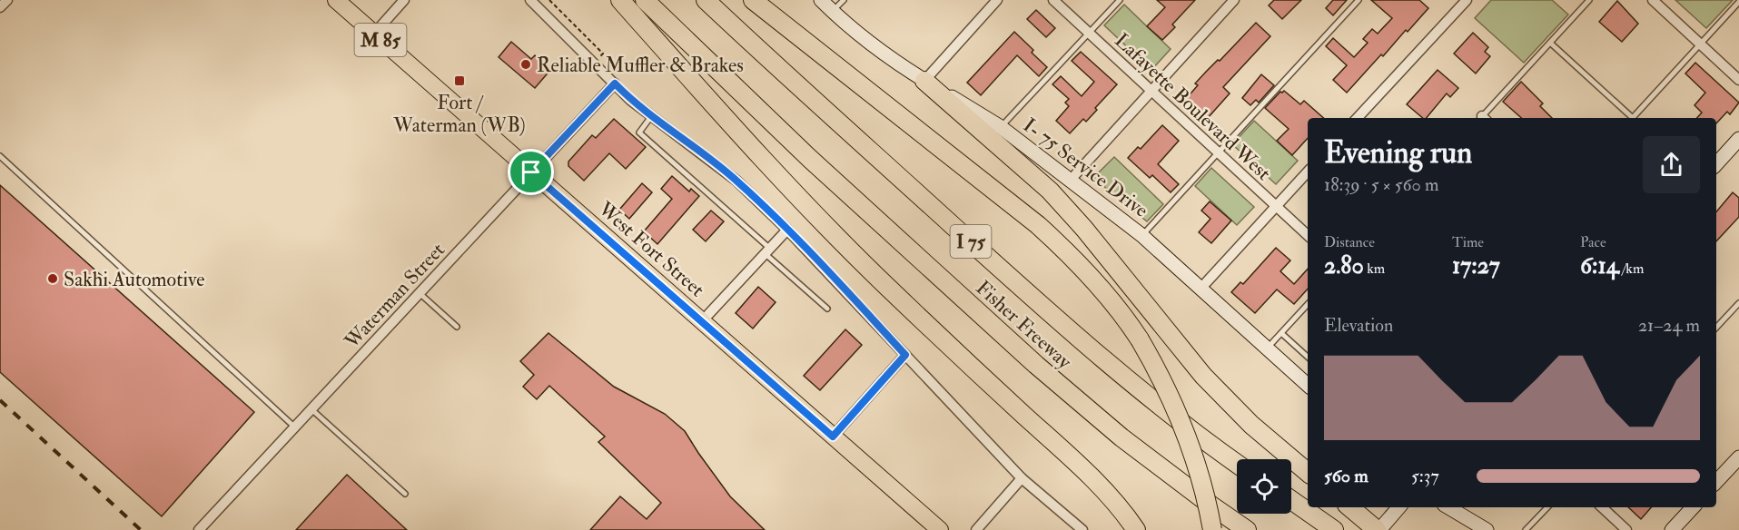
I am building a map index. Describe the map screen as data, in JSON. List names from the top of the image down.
{
  "streets": {
    "highway": ["I 75", "Fisher Freeway"],
    "main road": ["M 85", "I- 75 Service Drive", "West Fort Street"],
    "street": ["Lafayette Boulevard West", "Waterman Street"]
  },
  "crossings": [
    ["West Fort Street", "Waterman Street"]
  ],
  "places": {
    "other": ["Reliable Muffler & Brakes", "Sakhi Automotive"],
    "transit": ["Fort / Waterman (WB)"]
  },
  "page": {
    "heading": ["Evening run", "18:39 · 5 × 560 m"],
    "stats": [
      ["Distance", "2.80 km"],
      ["Time", "17:27"],
      ["Pace", "6:14 /km"]
    ],
    "chart": ["Elevation", "21–24 m"],
    "list": [
      {
        "name": "560 m",
        "note": "5:37"
      }
    ]
  }
}
